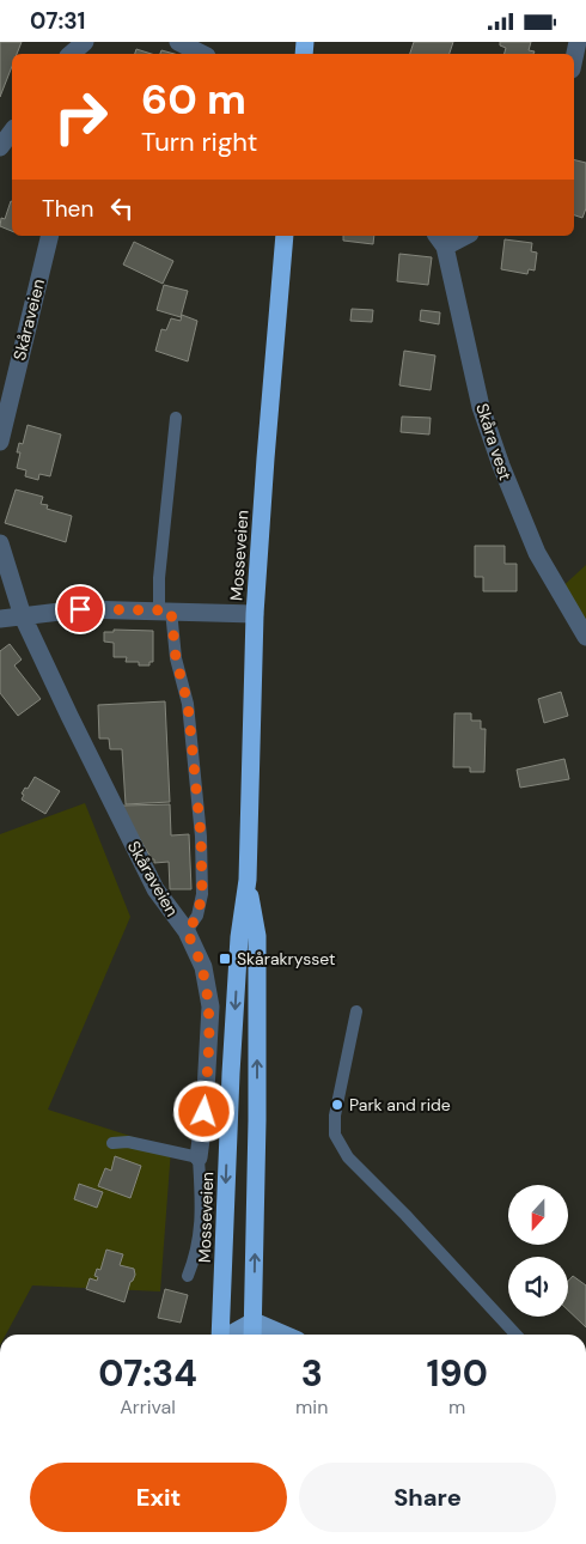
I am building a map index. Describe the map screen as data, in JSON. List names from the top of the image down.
{
  "streets": {
    "highway": ["Mosseveien"],
    "street": ["Skåraveien", "Skåra vest"]
  },
  "places": {
    "transit": ["Skårakrysset"],
    "other": ["Park and ride"]
  },
  "north": "bottom",
  "page": {
    "status": "07:31",
    "turn": ["60 m", "Turn right"],
    "then": "Then",
    "eta": [
      "07:34",
      "Arrival",
      "3",
      "min",
      "190",
      "m"
    ],
    "buttons": ["Exit", "Share"]
  }
}
